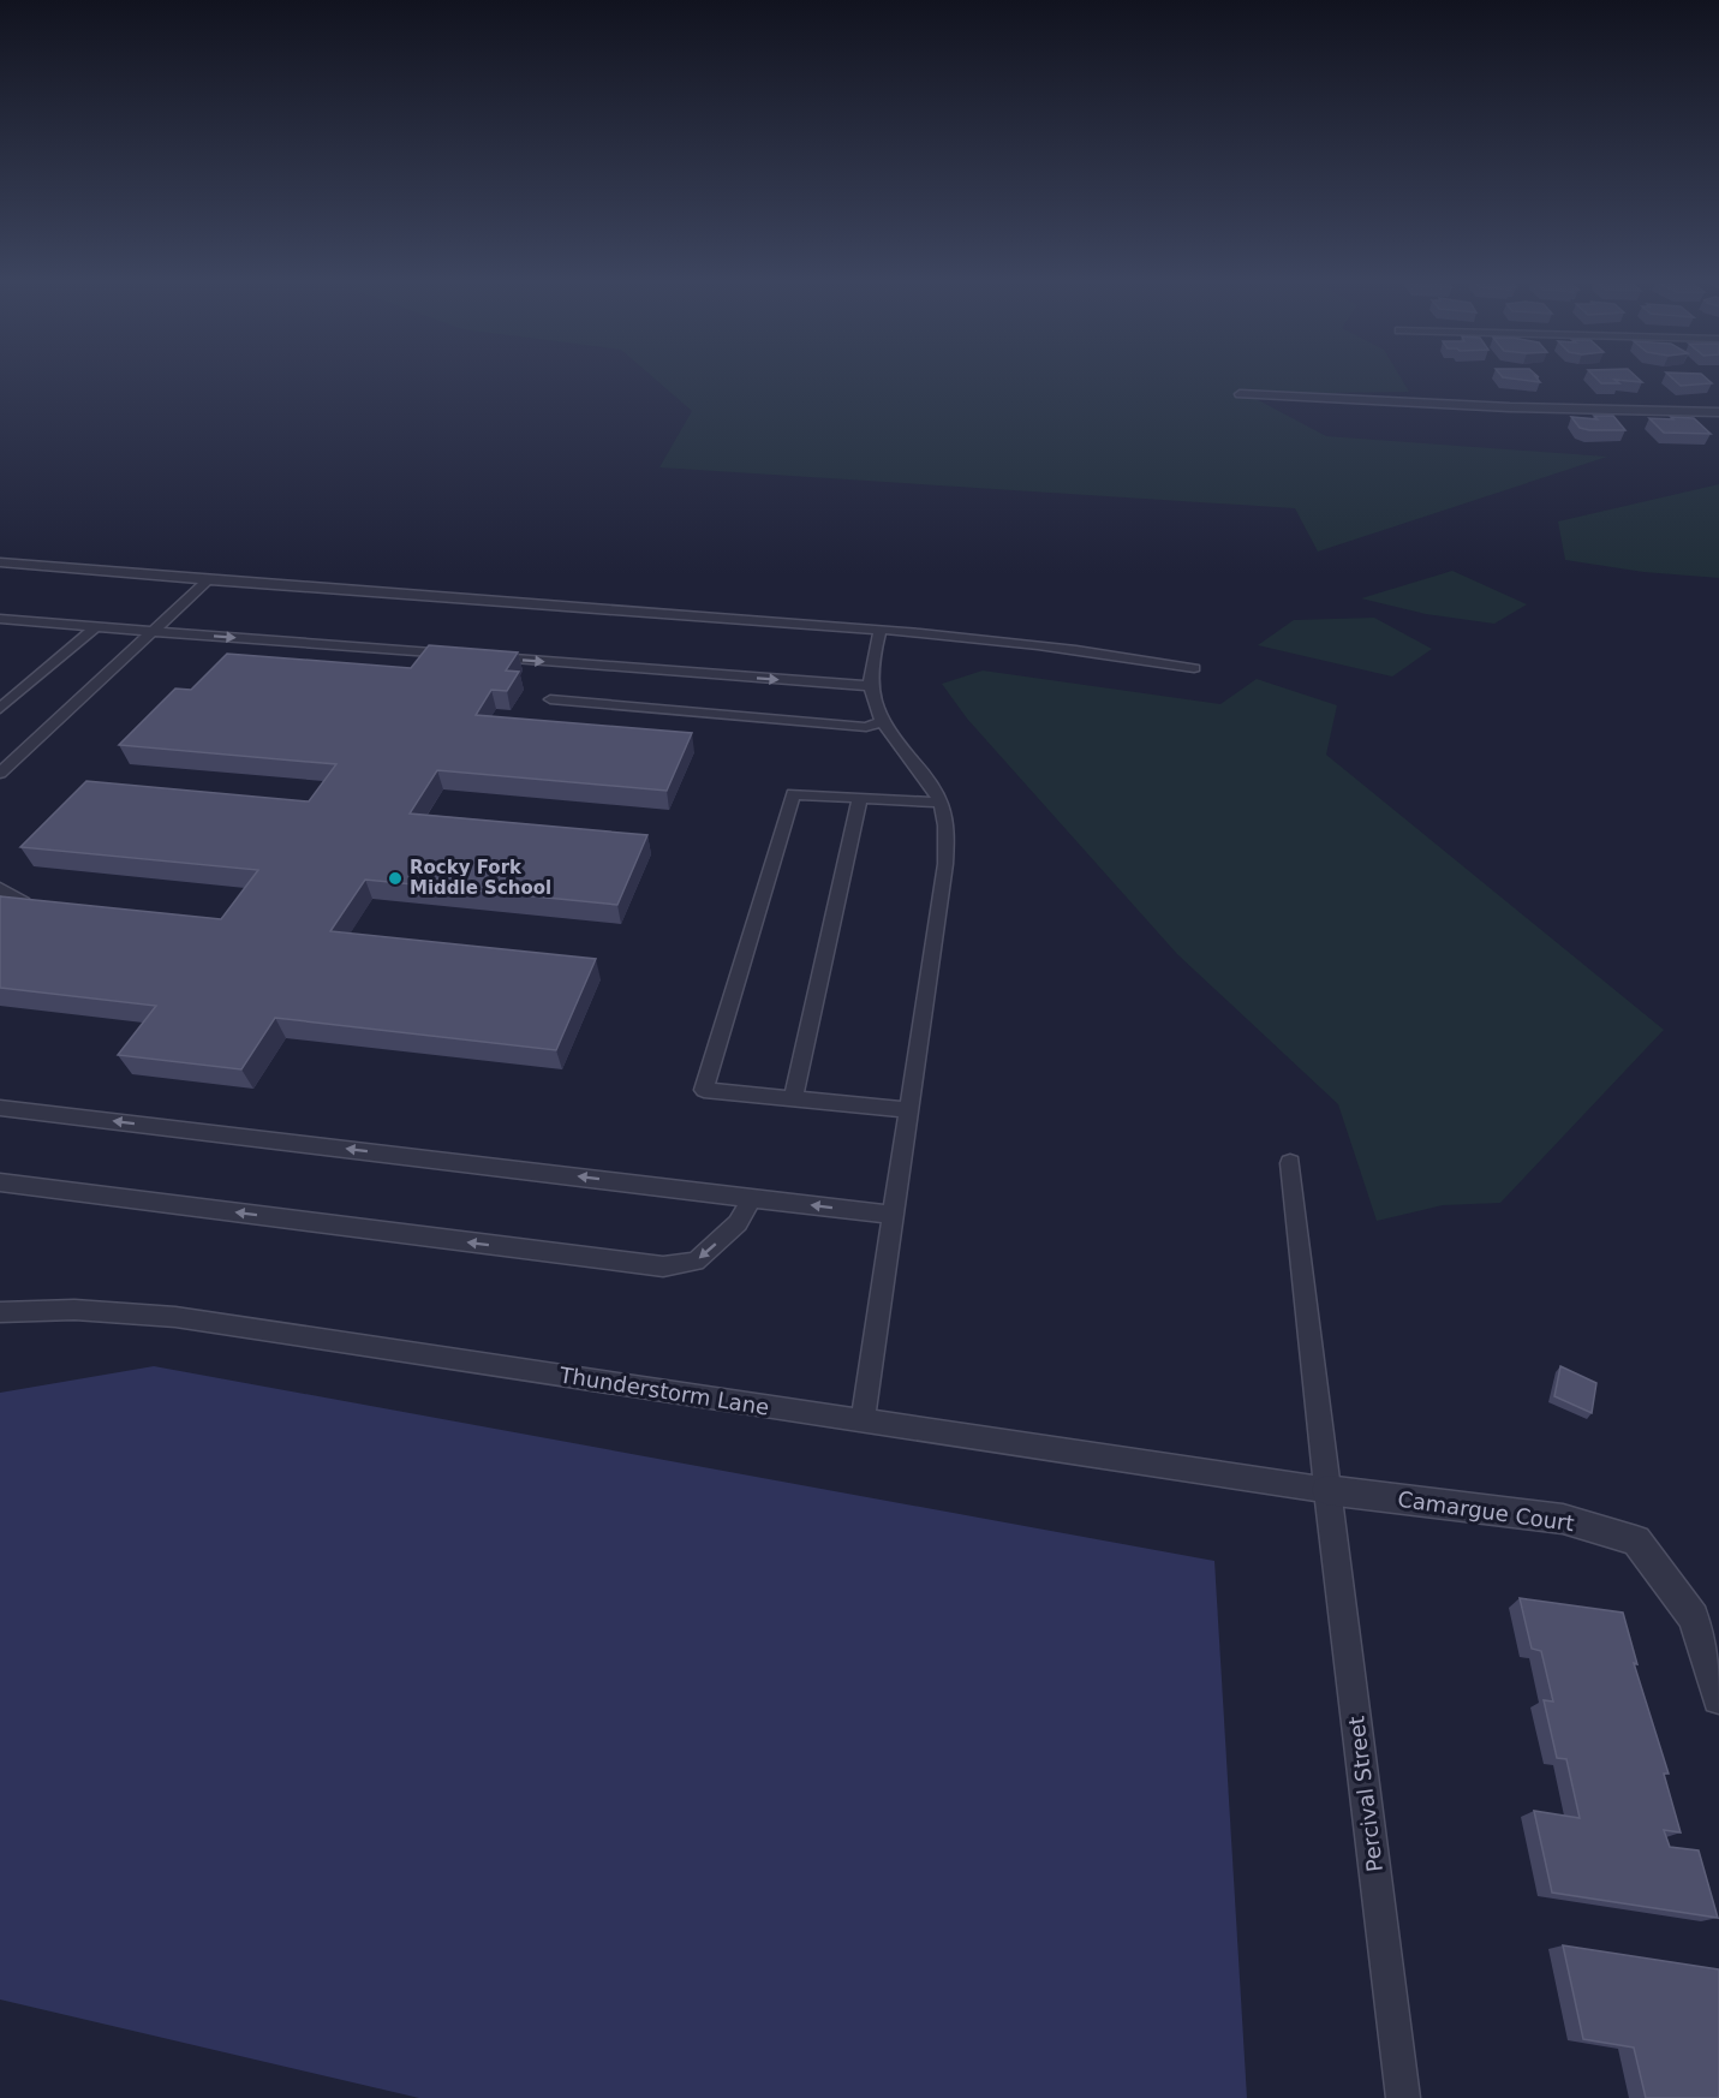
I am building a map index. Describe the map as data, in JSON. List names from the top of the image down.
{
  "streets": {
    "street": ["Camargue Court"],
    "lane": ["Thunderstorm Lane", "Percival Street"]
  },
  "crossings": [
    ["Thunderstorm Lane", "Camargue Court"],
    ["Thunderstorm Lane", "Percival Street"],
    ["Camargue Court", "Percival Street"]
  ],
  "places": ["Rocky Fork Middle School"]
}
